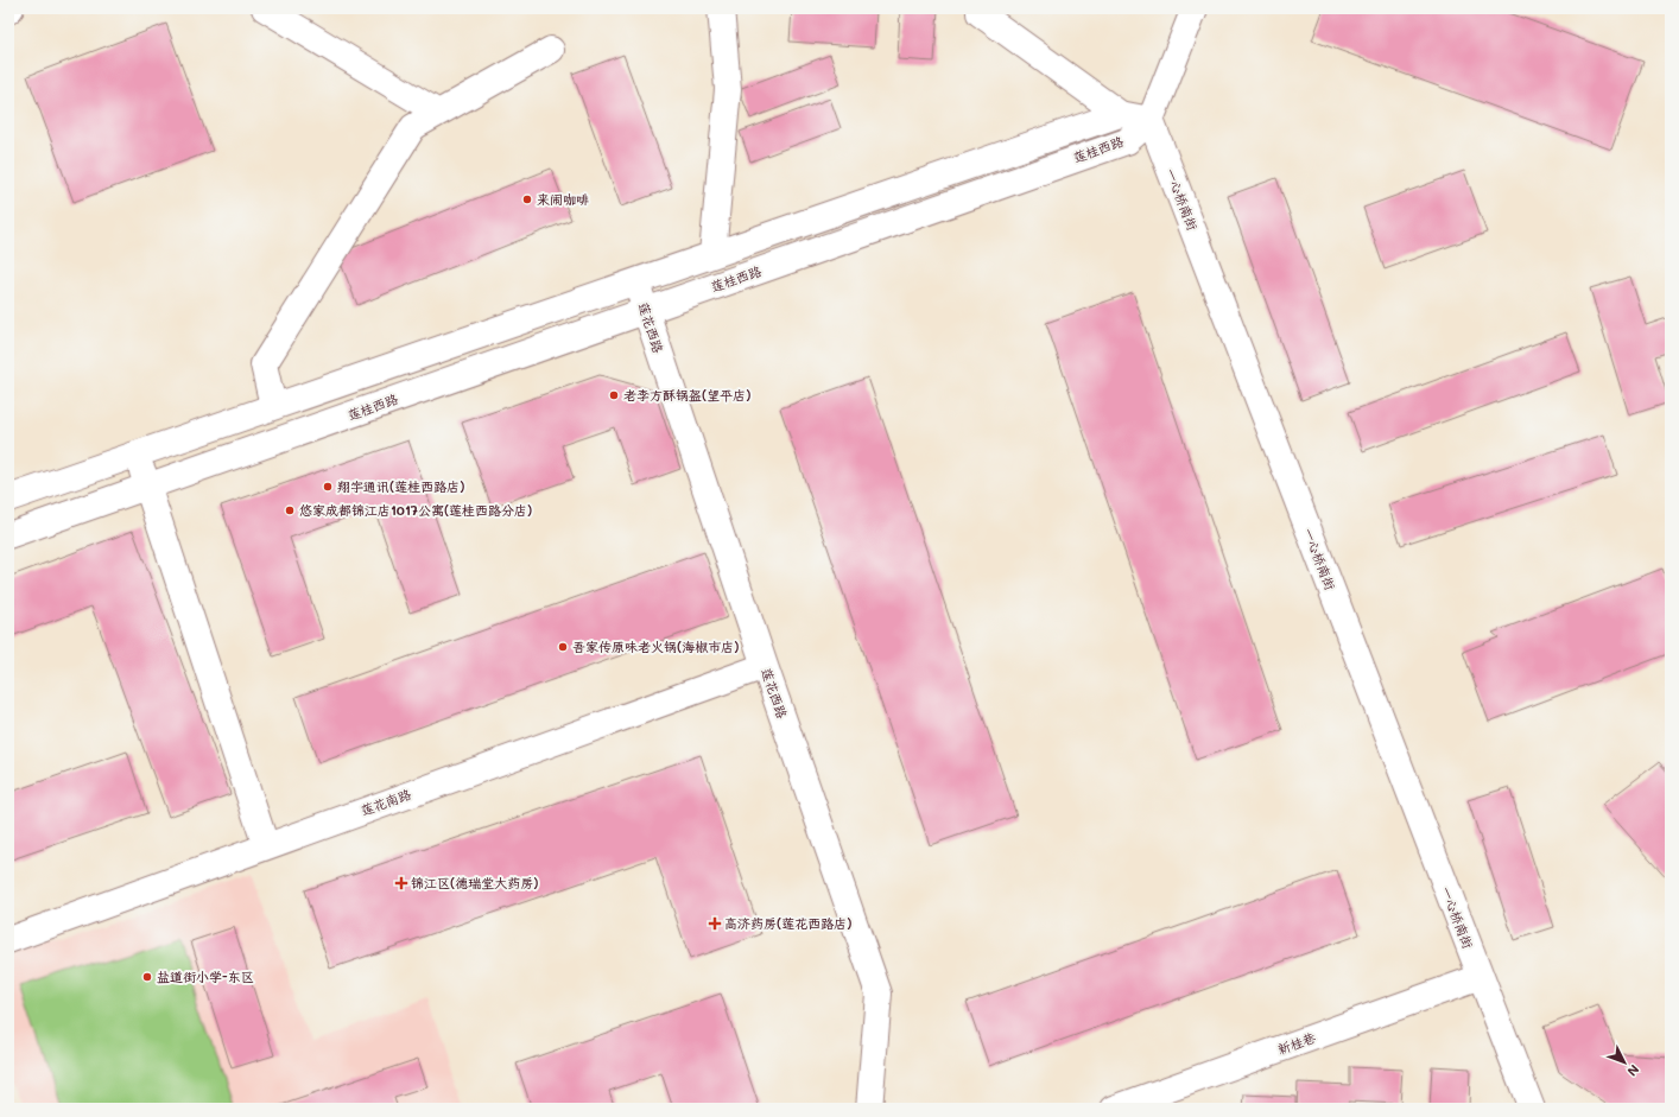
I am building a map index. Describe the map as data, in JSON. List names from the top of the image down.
{
  "streets": {
    "street": [
      "莲桂西路",
      "一心桥南街",
      "莲花西路",
      "莲花南路",
      "新桂巷"
    ]
  },
  "crossings": [
    ["莲桂西路", "一心桥南街"],
    ["莲桂西路", "莲花西路"],
    ["一心桥南街", "新桂巷"],
    ["莲花西路", "莲花南路"]
  ],
  "places": {
    "other": [
      "来闹咖啡",
      "老李方酥锅盔(望平店)",
      "翔宇通讯(莲桂西路店)",
      "悠家成都锦江店1017公寓(莲桂西路分店)",
      "吾家传原味老火锅(海椒市店)",
      "盐道街小学-东区"
    ],
    "health": ["锦江区(德瑞堂大药房)", "高济药房(莲花西路店)"]
  },
  "north": "bottom right"
}
